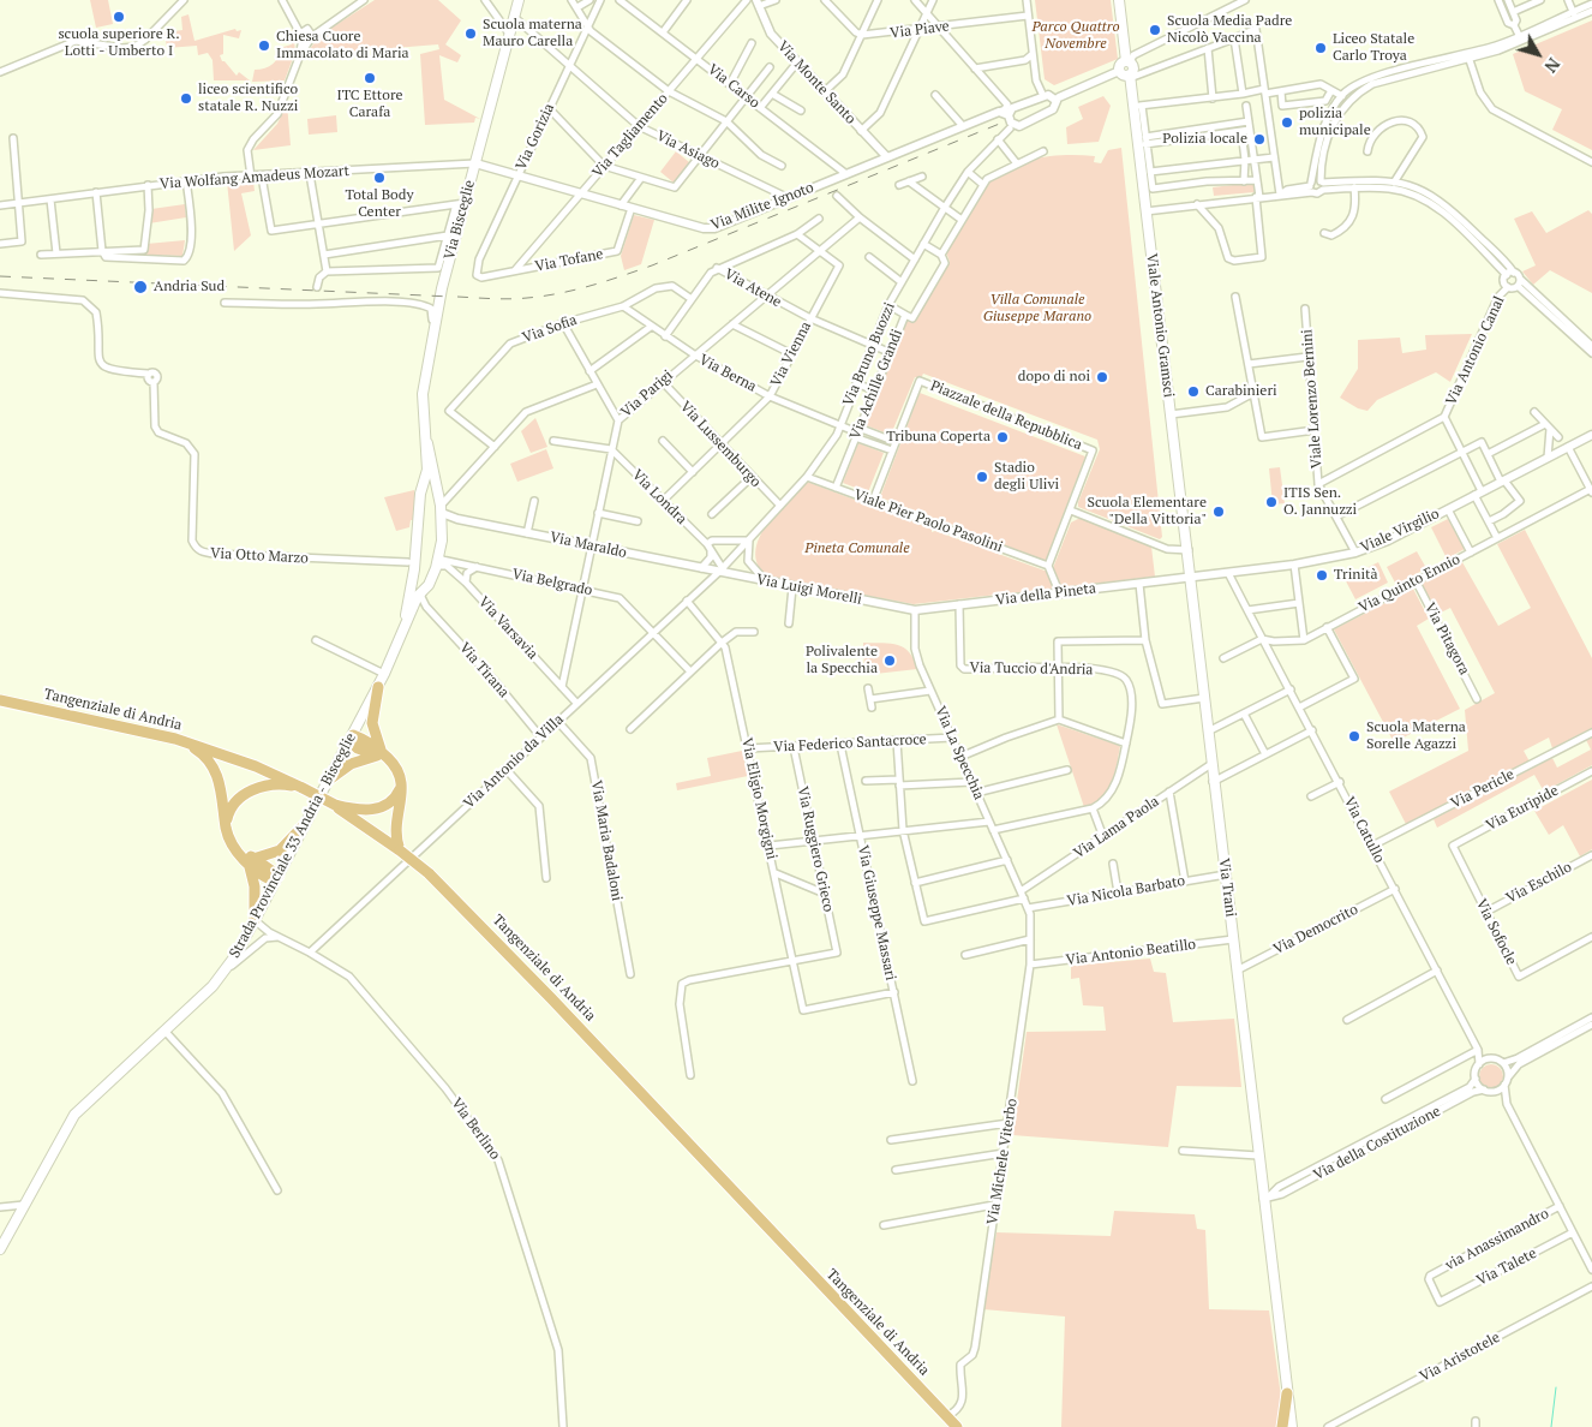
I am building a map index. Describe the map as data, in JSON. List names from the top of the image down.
{
  "streets": {
    "main road": [
      "Via Bisceglie",
      "Viale Antonio Gramsci",
      "Tangenziale di Andria",
      "Strada Provinciale 33 Andria - Bisceglie",
      "Via Trani"
    ],
    "street": [
      "Via Piave",
      "Via Monte Santo",
      "Via Carso",
      "Via Tagliamento",
      "Via Gorizia",
      "Via Asiago",
      "Via Wolfang Amadeus Mozart",
      "Via Milite Ignoto",
      "Via Tofane",
      "Via Atene",
      "Via Sofia",
      "Via Antonio Canal",
      "Via Vienna",
      "Via Bruno Buozzi",
      "Via Berna",
      "Via Achille Grandi",
      "Via Parigi",
      "Viale Lorenzo Bernini",
      "Piazzale della Repubblica",
      "Via Lussemburgo",
      "Via Londra",
      "Viale Pier Paolo Pasolini",
      "Viale Virgilio",
      "Via Maraldo",
      "Via Otto Marzo",
      "Via Belgrado",
      "Via Quinto Ennio",
      "Via Luigi Morelli",
      "Via della Pineta",
      "Via Varsavia",
      "Via Pitagora",
      "Via Tuccio d'Andria",
      "Via Tirana",
      "Via Federico Santacroce",
      "Via La Specchia",
      "Via Antonio da Villa",
      "Via Pericle",
      "Via Eligio Morgigni",
      "Via Euripide",
      "Via Lama Paola",
      "Via Catullo",
      "Via Maria Badaloni",
      "Via Ruggiero Grieco",
      "Via Eschilo",
      "Via Nicola Barbato",
      "Via Giuseppe Massari",
      "Via Democrito",
      "Via Sofocle",
      "Via Antonio Beatillo",
      "Via Berlino",
      "Via della Costituzione",
      "Via Michele Viterbo",
      "via Anassimandro",
      "Via Talete",
      "Via Aristotele"
    ]
  },
  "crossings": [
    ["Via Monte Santo", "Via Milite Ignoto"],
    ["Via Carso", "Via Tagliamento"],
    ["Via Carso", "Via Milite Ignoto"],
    ["Via Tagliamento", "Via Asiago"],
    ["Via Tagliamento", "Via Milite Ignoto"],
    ["Via Tagliamento", "Via Tofane"],
    ["Via Gorizia", "Via Asiago"],
    ["Via Gorizia", "Via Milite Ignoto"],
    ["Via Gorizia", "Via Tofane"],
    ["Via Asiago", "Via Milite Ignoto"],
    ["Via Asiago", "Via Bisceglie"],
    ["Via Wolfang Amadeus Mozart", "Via Milite Ignoto"],
    ["Via Wolfang Amadeus Mozart", "Via Bisceglie"],
    ["Via Milite Ignoto", "Via Bisceglie"],
    ["Via Milite Ignoto", "Via Tofane"],
    ["Via Milite Ignoto", "Via Bruno Buozzi"],
    ["Via Bisceglie", "Via Maraldo"],
    ["Via Bisceglie", "Via Otto Marzo"],
    ["Via Bisceglie", "Via Belgrado"],
    ["Via Bisceglie", "Via Varsavia"],
    ["Via Bisceglie", "Strada Provinciale 33 Andria - Bisceglie"],
    ["Via Atene", "Via Vienna"],
    ["Via Atene", "Via Bruno Buozzi"],
    ["Via Atene", "Via Achille Grandi"],
    ["Via Atene", "Via Parigi"],
    ["Viale Antonio Gramsci", "Viale Virgilio"],
    ["Viale Antonio Gramsci", "Via della Pineta"],
    ["Viale Antonio Gramsci", "Via Trani"],
    ["Via Sofia", "Via Berna"],
    ["Via Antonio Canal", "Viale Lorenzo Bernini"],
    ["Via Vienna", "Via Berna"],
    ["Via Vienna", "Via Parigi"],
    ["Via Vienna", "Via Lussemburgo"],
    ["Via Vienna", "Via Londra"],
    ["Via Bruno Buozzi", "Via Berna"],
    ["Via Bruno Buozzi", "Via Achille Grandi"],
    ["Via Bruno Buozzi", "Via Lussemburgo"],
    ["Via Bruno Buozzi", "Viale Pier Paolo Pasolini"],
    ["Via Bruno Buozzi", "Via Maraldo"],
    ["Via Bruno Buozzi", "Via Luigi Morelli"],
    ["Via Bruno Buozzi", "Via Antonio da Villa"],
    ["Via Berna", "Via Achille Grandi"],
    ["Via Berna", "Via Parigi"],
    ["Via Achille Grandi", "Viale Pier Paolo Pasolini"],
    ["Via Parigi", "Via Lussemburgo"],
    ["Via Parigi", "Via Londra"],
    ["Via Parigi", "Via Maraldo"],
    ["Via Parigi", "Via Belgrado"],
    ["Via Parigi", "Via Varsavia"],
    ["Viale Lorenzo Bernini", "Viale Virgilio"],
    ["Viale Virgilio", "Via della Pineta"],
    ["Viale Virgilio", "Via Catullo"],
    ["Viale Virgilio", "Via Trani"],
    ["Via Maraldo", "Via Luigi Morelli"],
    ["Via Maraldo", "Via Antonio da Villa"],
    ["Via Belgrado", "Via Antonio da Villa"],
    ["Via Quinto Ennio", "Via Pitagora"],
    ["Via Quinto Ennio", "Via Catullo"],
    ["Via Luigi Morelli", "Via della Pineta"],
    ["Via Luigi Morelli", "Via Antonio da Villa"],
    ["Via della Pineta", "Via Tuccio d'Andria"],
    ["Via della Pineta", "Via La Specchia"],
    ["Via della Pineta", "Via Trani"],
    ["Via Varsavia", "Via Antonio da Villa"],
    ["Via Tirana", "Via Antonio da Villa"],
    ["Tangenziale di Andria", "Via Michele Viterbo"],
    ["Via Federico Santacroce", "Via La Specchia"],
    ["Via Federico Santacroce", "Via Eligio Morgigni"],
    ["Via Federico Santacroce", "Via Ruggiero Grieco"],
    ["Via Federico Santacroce", "Via Giuseppe Massari"],
    ["Via La Specchia", "Via Lama Paola"],
    ["Via La Specchia", "Via Michele Viterbo"],
    ["Via Antonio da Villa", "Via Eligio Morgigni"],
    ["Via Antonio da Villa", "Via Maria Badaloni"],
    ["Via Antonio da Villa", "Via Berlino"],
    ["Via Pericle", "Via Catullo"],
    ["Via Eligio Morgigni", "Via Ruggiero Grieco"],
    ["Via Eligio Morgigni", "Via Giuseppe Massari"],
    ["Via Euripide", "Via Sofocle"],
    ["Via Lama Paola", "Via Trani"],
    ["Via Lama Paola", "Via Michele Viterbo"],
    ["Via Catullo", "Via Democrito"],
    ["Via Catullo", "Via della Costituzione"],
    ["Strada Provinciale 33 Andria - Bisceglie", "Via Berlino"],
    ["Via Eschilo", "Via Sofocle"],
    ["Via Trani", "Via Nicola Barbato"],
    ["Via Trani", "Via Democrito"],
    ["Via Trani", "Via Antonio Beatillo"],
    ["Via Trani", "Via della Costituzione"],
    ["Via Nicola Barbato", "Via Michele Viterbo"],
    ["Via Antonio Beatillo", "Via Michele Viterbo"],
    ["via Anassimandro", "Via Talete"]
  ],
  "parks": ["Parco Quattro Novembre", "Villa Comunale Giuseppe Marano", "Pineta Comunale"],
  "places": [
    "scuola superiore R. Lotti - Umberto I",
    "Scuola Media Padre Nicolò Vaccina",
    "Scuola materna Mauro Carella",
    "Chiesa Cuore Immacolato di Maria",
    "Liceo Statale Carlo Troya",
    "ITC Ettore Carafa",
    "liceo scientifico statale R. Nuzzi",
    "polizia municipale",
    "Polizia locale",
    "Total Body Center",
    "Andria Sud",
    "dopo di noi",
    "Carabinieri",
    "Tribuna Coperta",
    "Stadio degli Ulivi",
    "ITIS Sen. O. Jannuzzi",
    "Scuola Elementare \"Della Vittoria\"",
    "Trinità",
    "Polivalente la Specchia",
    "Scuola Materna Sorelle Agazzi"
  ],
  "north": "bottom right"
}
